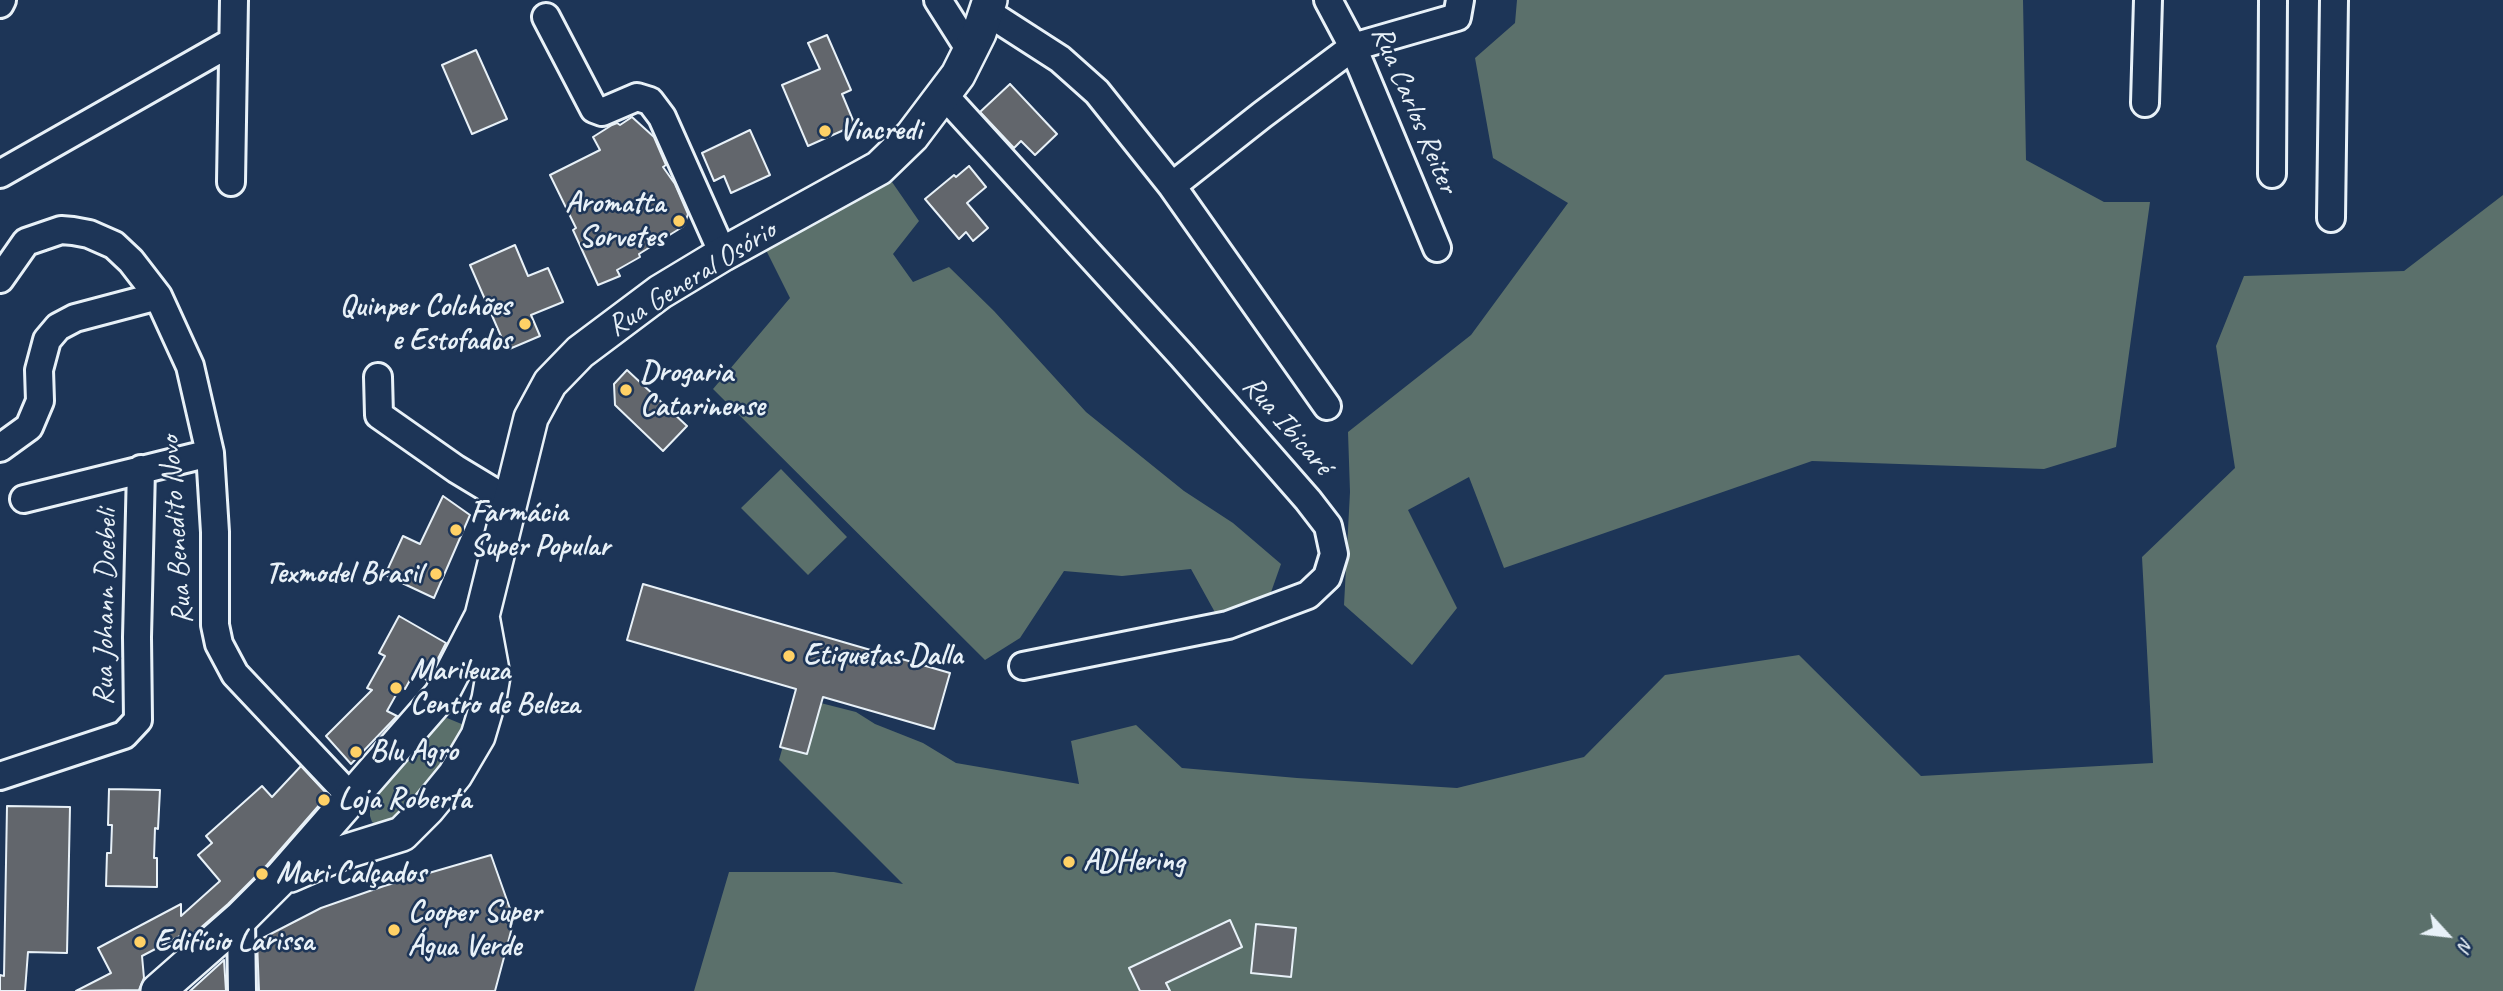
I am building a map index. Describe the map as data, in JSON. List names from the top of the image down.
{
  "streets": {
    "main road": ["Rua General Osório"],
    "street": [
      "Rua Carlos Reiter",
      "Rua Ibicaré",
      "Rua Benedito Novo",
      "Rua Johann Doebeli"
    ]
  },
  "crossings": [
    ["Rua General Osório", "Rua Ibicaré"],
    ["Rua General Osório", "Rua Benedito Novo"]
  ],
  "places": [
    "Viacredi",
    "Aromatta Sorvetes",
    "Quinper Colchões e Estofados",
    "Drogaria Catarinense",
    "Farmácia Super Popular",
    "Texmodel Brasil",
    "Etiquetas Dalla",
    "Marileuza Centro de Beleza",
    "Blu Agro",
    "Loja Roberta",
    "ADHering",
    "Mari Calçados",
    "Cooper Super Água Verde",
    "Edifício Larissa"
  ],
  "north": "bottom right"
}
